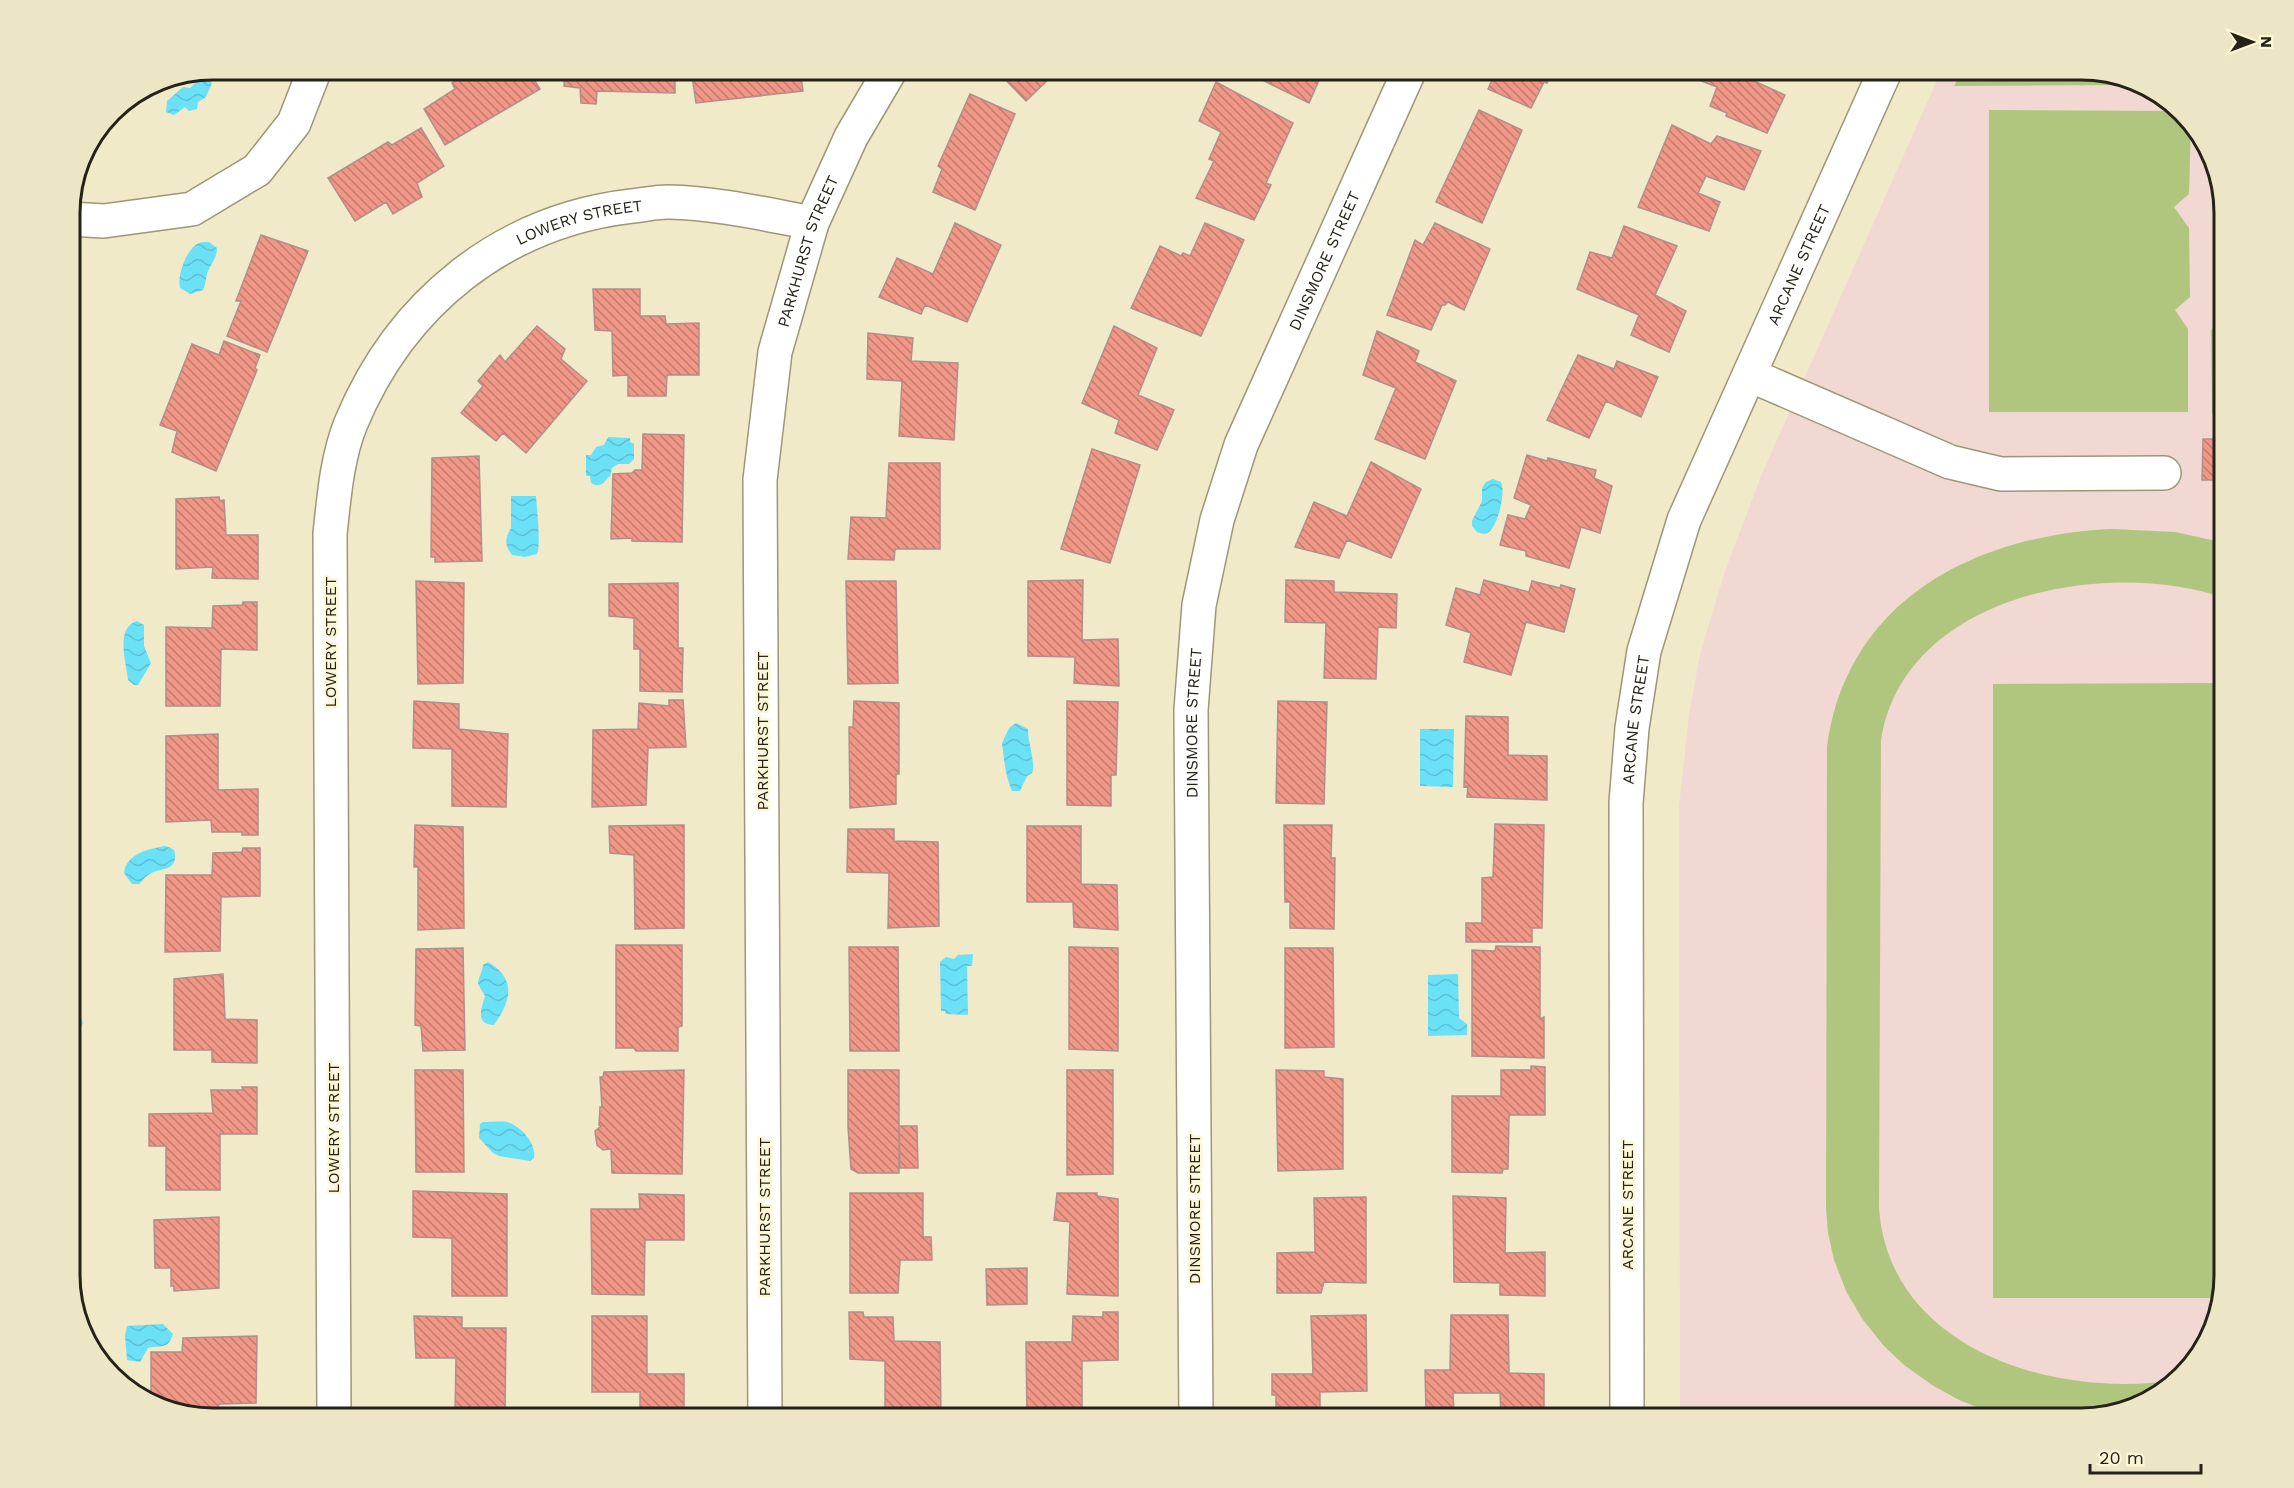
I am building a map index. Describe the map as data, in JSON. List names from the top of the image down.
{
  "streets": {
    "street": [
      "LOWERY STREET",
      "PARKHURST STREET",
      "DINSMORE STREET",
      "ARCANE STREET"
    ]
  },
  "crossings": [
    ["LOWERY STREET", "PARKHURST STREET"]
  ],
  "scale_bar": "20 m",
  "north": "right"
}
